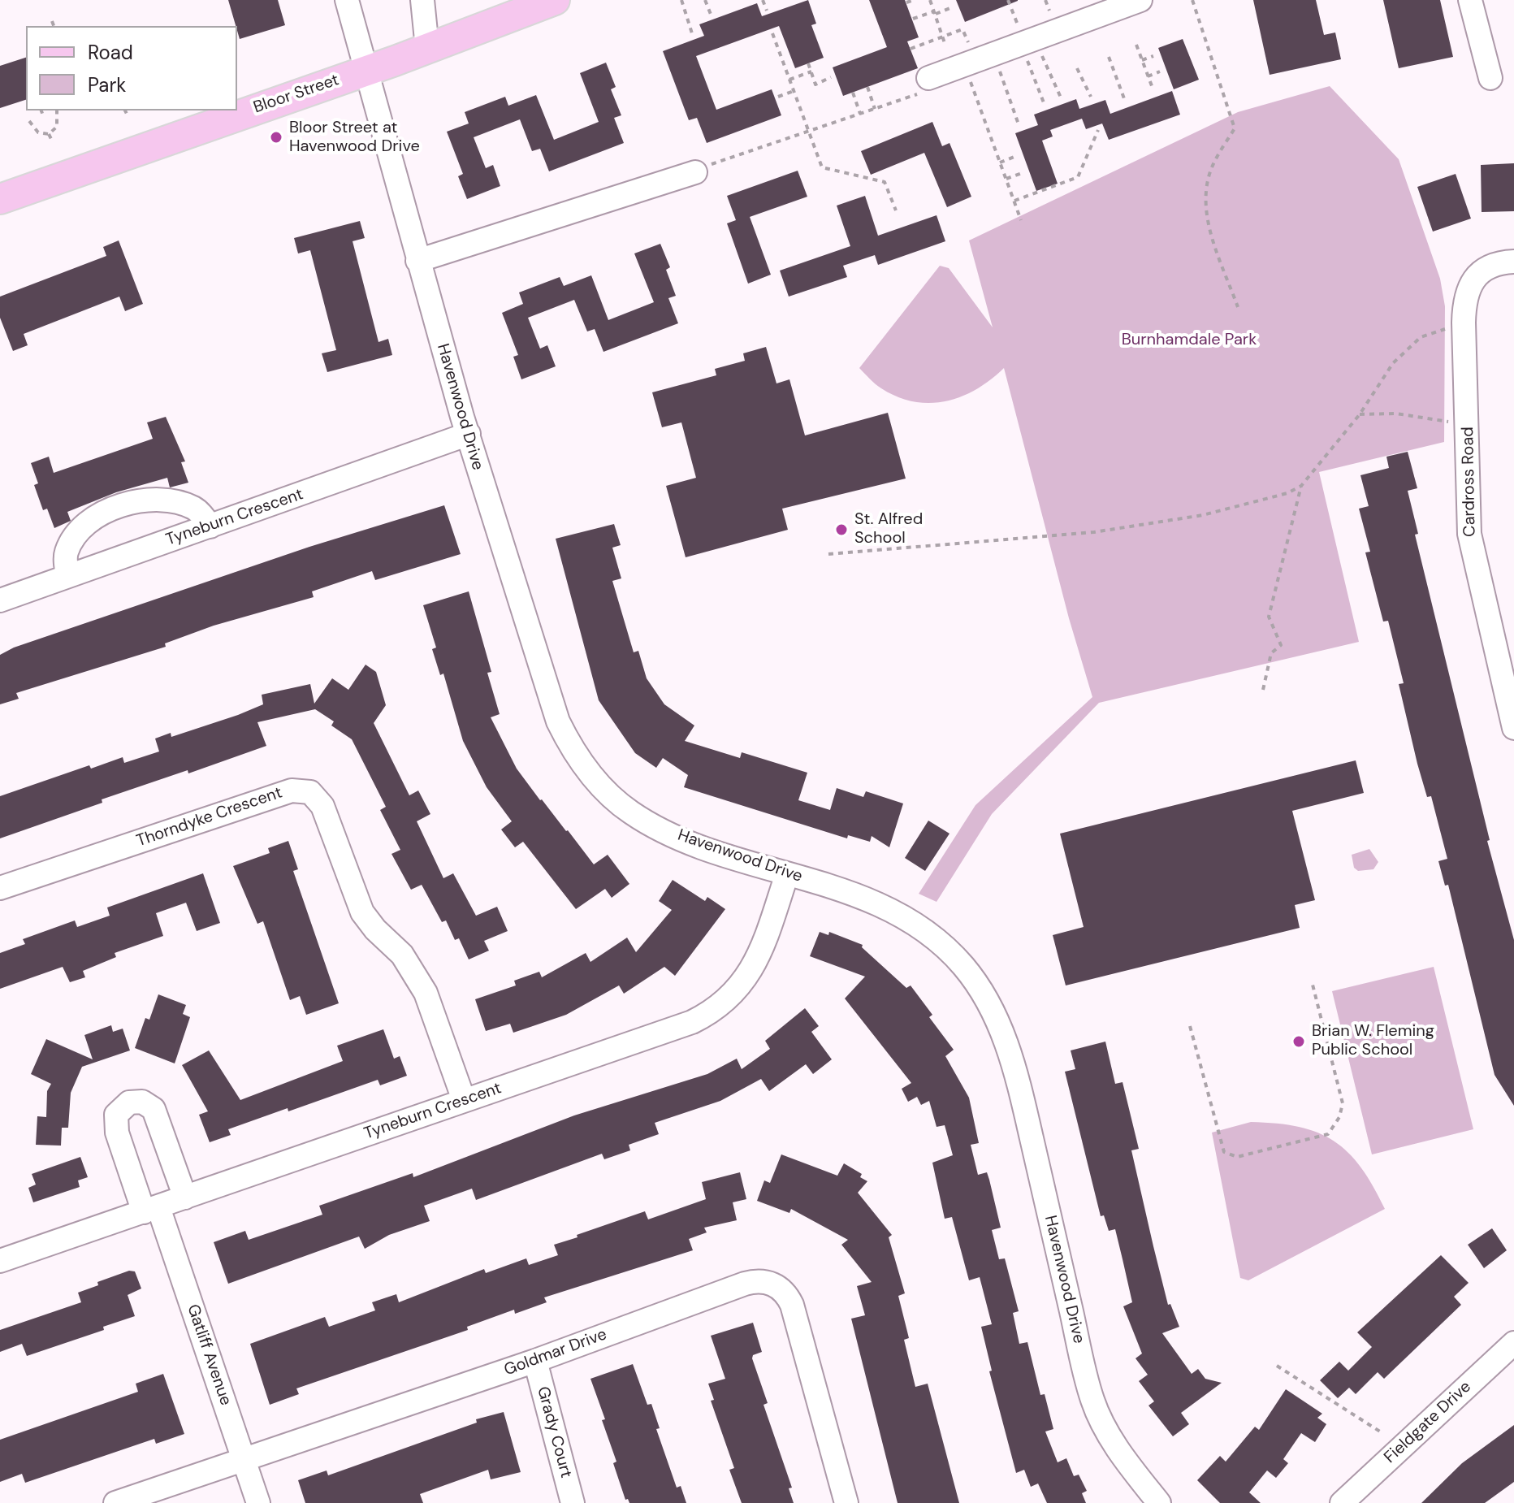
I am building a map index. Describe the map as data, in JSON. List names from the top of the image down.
{
  "streets": {
    "main road": ["Bloor Street"],
    "street": [
      "Havenwood Drive",
      "Cardross Road",
      "Tyneburn Crescent",
      "Thorndyke Crescent",
      "Goldmar Drive",
      "Gatliff Avenue",
      "Fieldgate Drive",
      "Grady Court"
    ]
  },
  "crossings": [
    ["Bloor Street", "Havenwood Drive"],
    ["Havenwood Drive", "Tyneburn Crescent"],
    ["Tyneburn Crescent", "Thorndyke Crescent"],
    ["Tyneburn Crescent", "Gatliff Avenue"],
    ["Goldmar Drive", "Gatliff Avenue"],
    ["Goldmar Drive", "Grady Court"]
  ],
  "parks": ["Burnhamdale Park"],
  "places": ["Bloor Street at Havenwood Drive", "St. Alfred School", "Brian W. Fleming Public School"],
  "legend": ["Road", "Park"]
}
